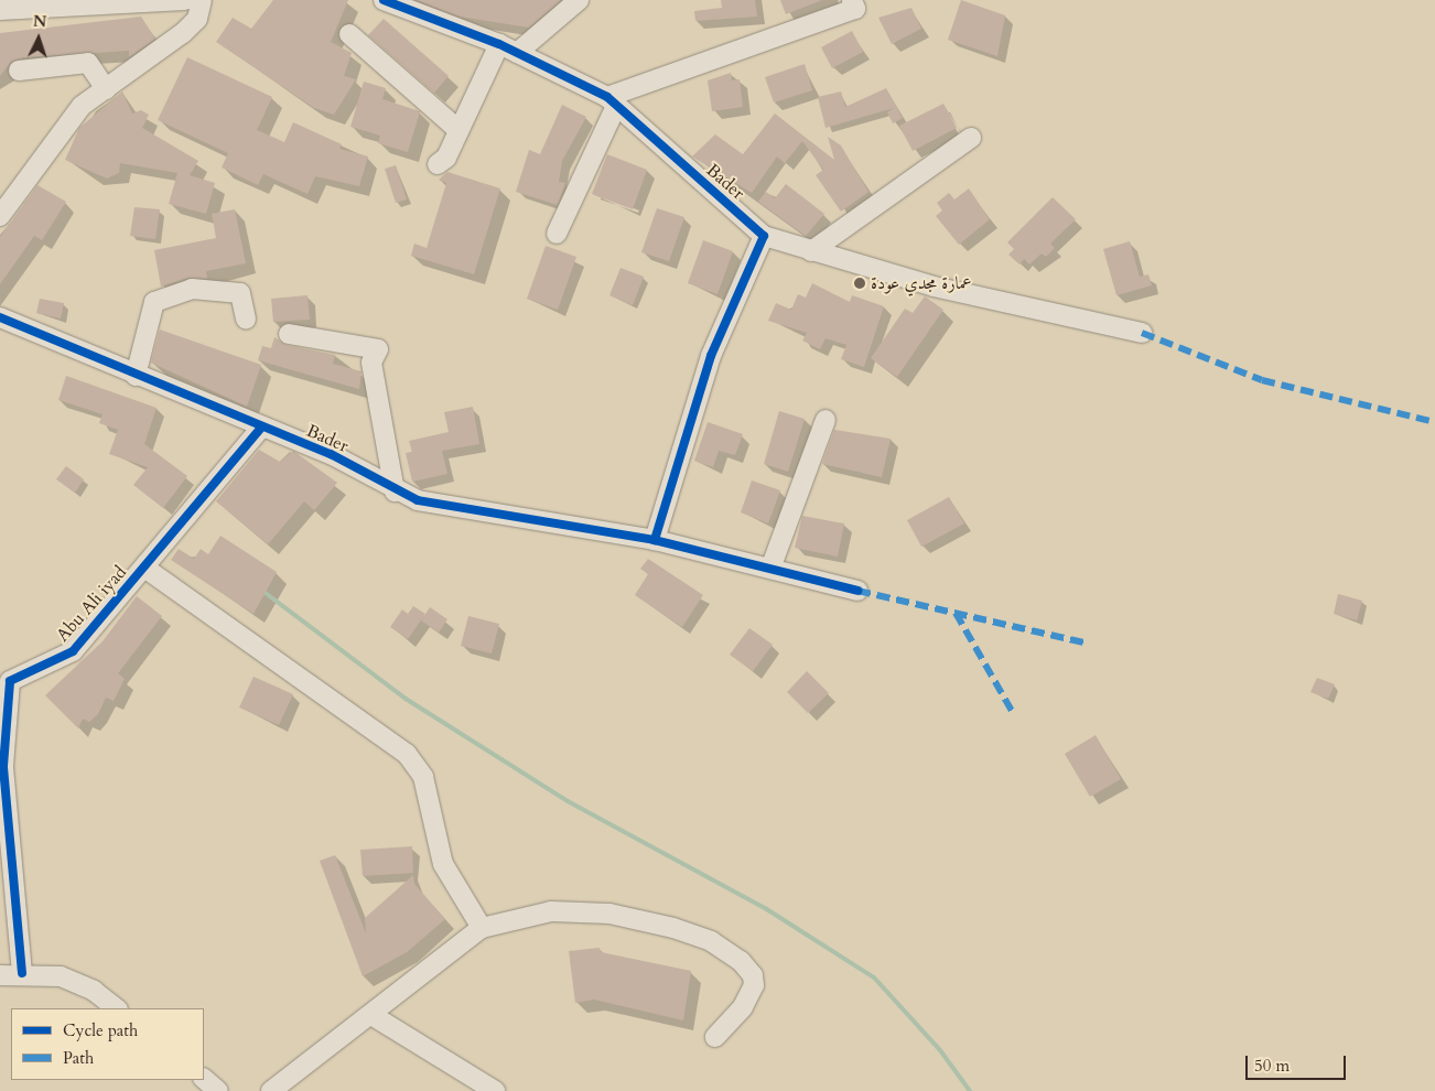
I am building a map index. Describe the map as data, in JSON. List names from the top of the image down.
{
  "streets": {
    "street": ["Bader", "Abu Ali iyad"]
  },
  "crossings": [
    ["Bader", "Abu Ali iyad"]
  ],
  "places": ["عمارة مجدي عودة"],
  "legend": ["Cycle path", "Path"],
  "scale_bar": "50 m",
  "north": "top"
}
